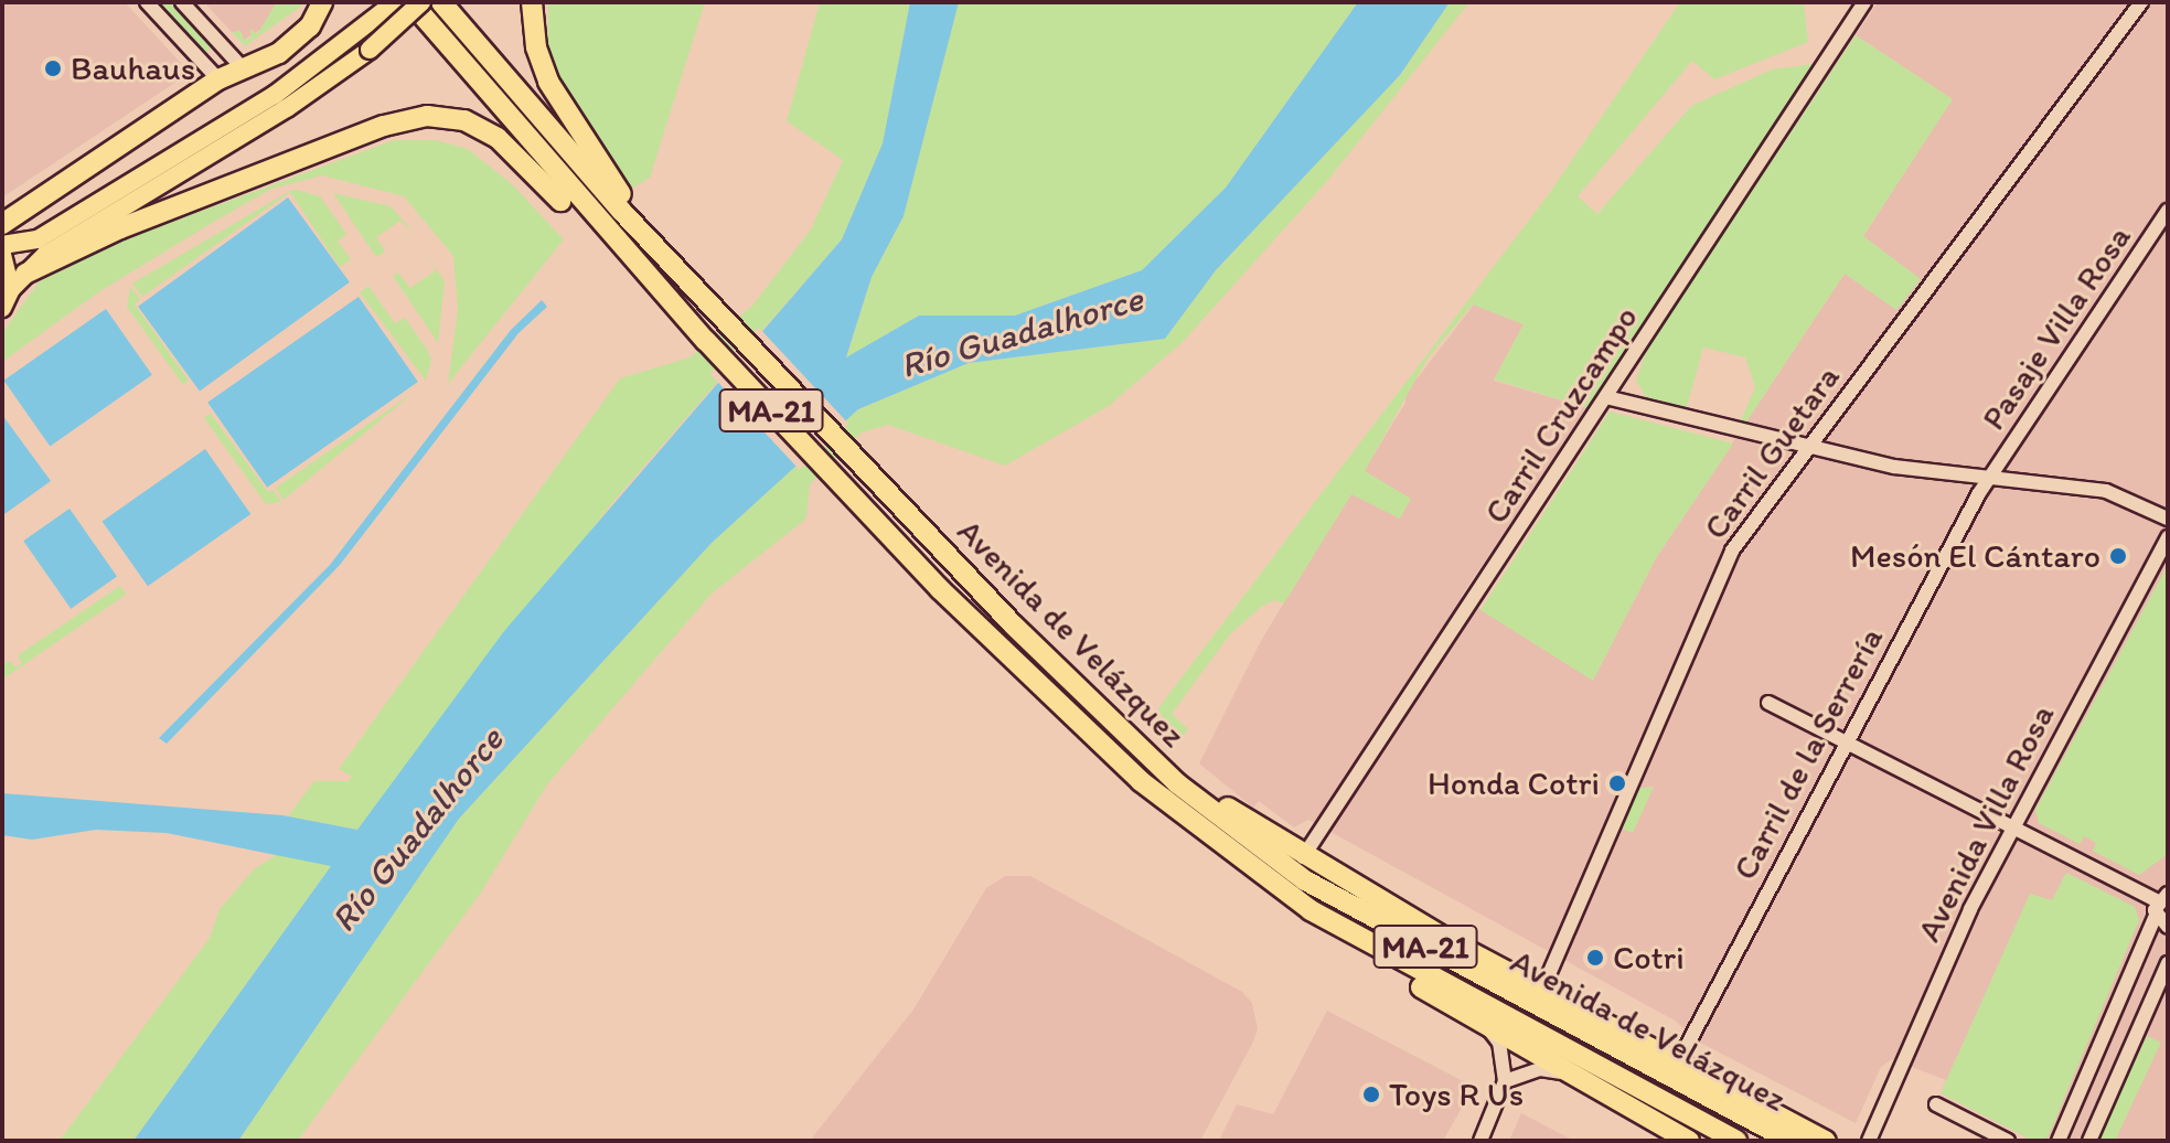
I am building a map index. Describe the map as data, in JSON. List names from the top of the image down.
{
  "streets": {
    "highway": ["MA-21", "Avenida de Velázquez"],
    "street": [
      "Pasaje Villa Rosa",
      "Carril Cruzcampo",
      "Carril Guetara",
      "Carril de la Serrería",
      "Avenida Villa Rosa"
    ]
  },
  "crossings": [
    ["Pasaje Villa Rosa", "Carril de la Serrería"]
  ],
  "water": ["Río Guadalhorce"],
  "places": [
    "Bauhaus",
    "Mesón El Cántaro",
    "Honda Cotri",
    "Cotri",
    "Toys R Us"
  ]
}
